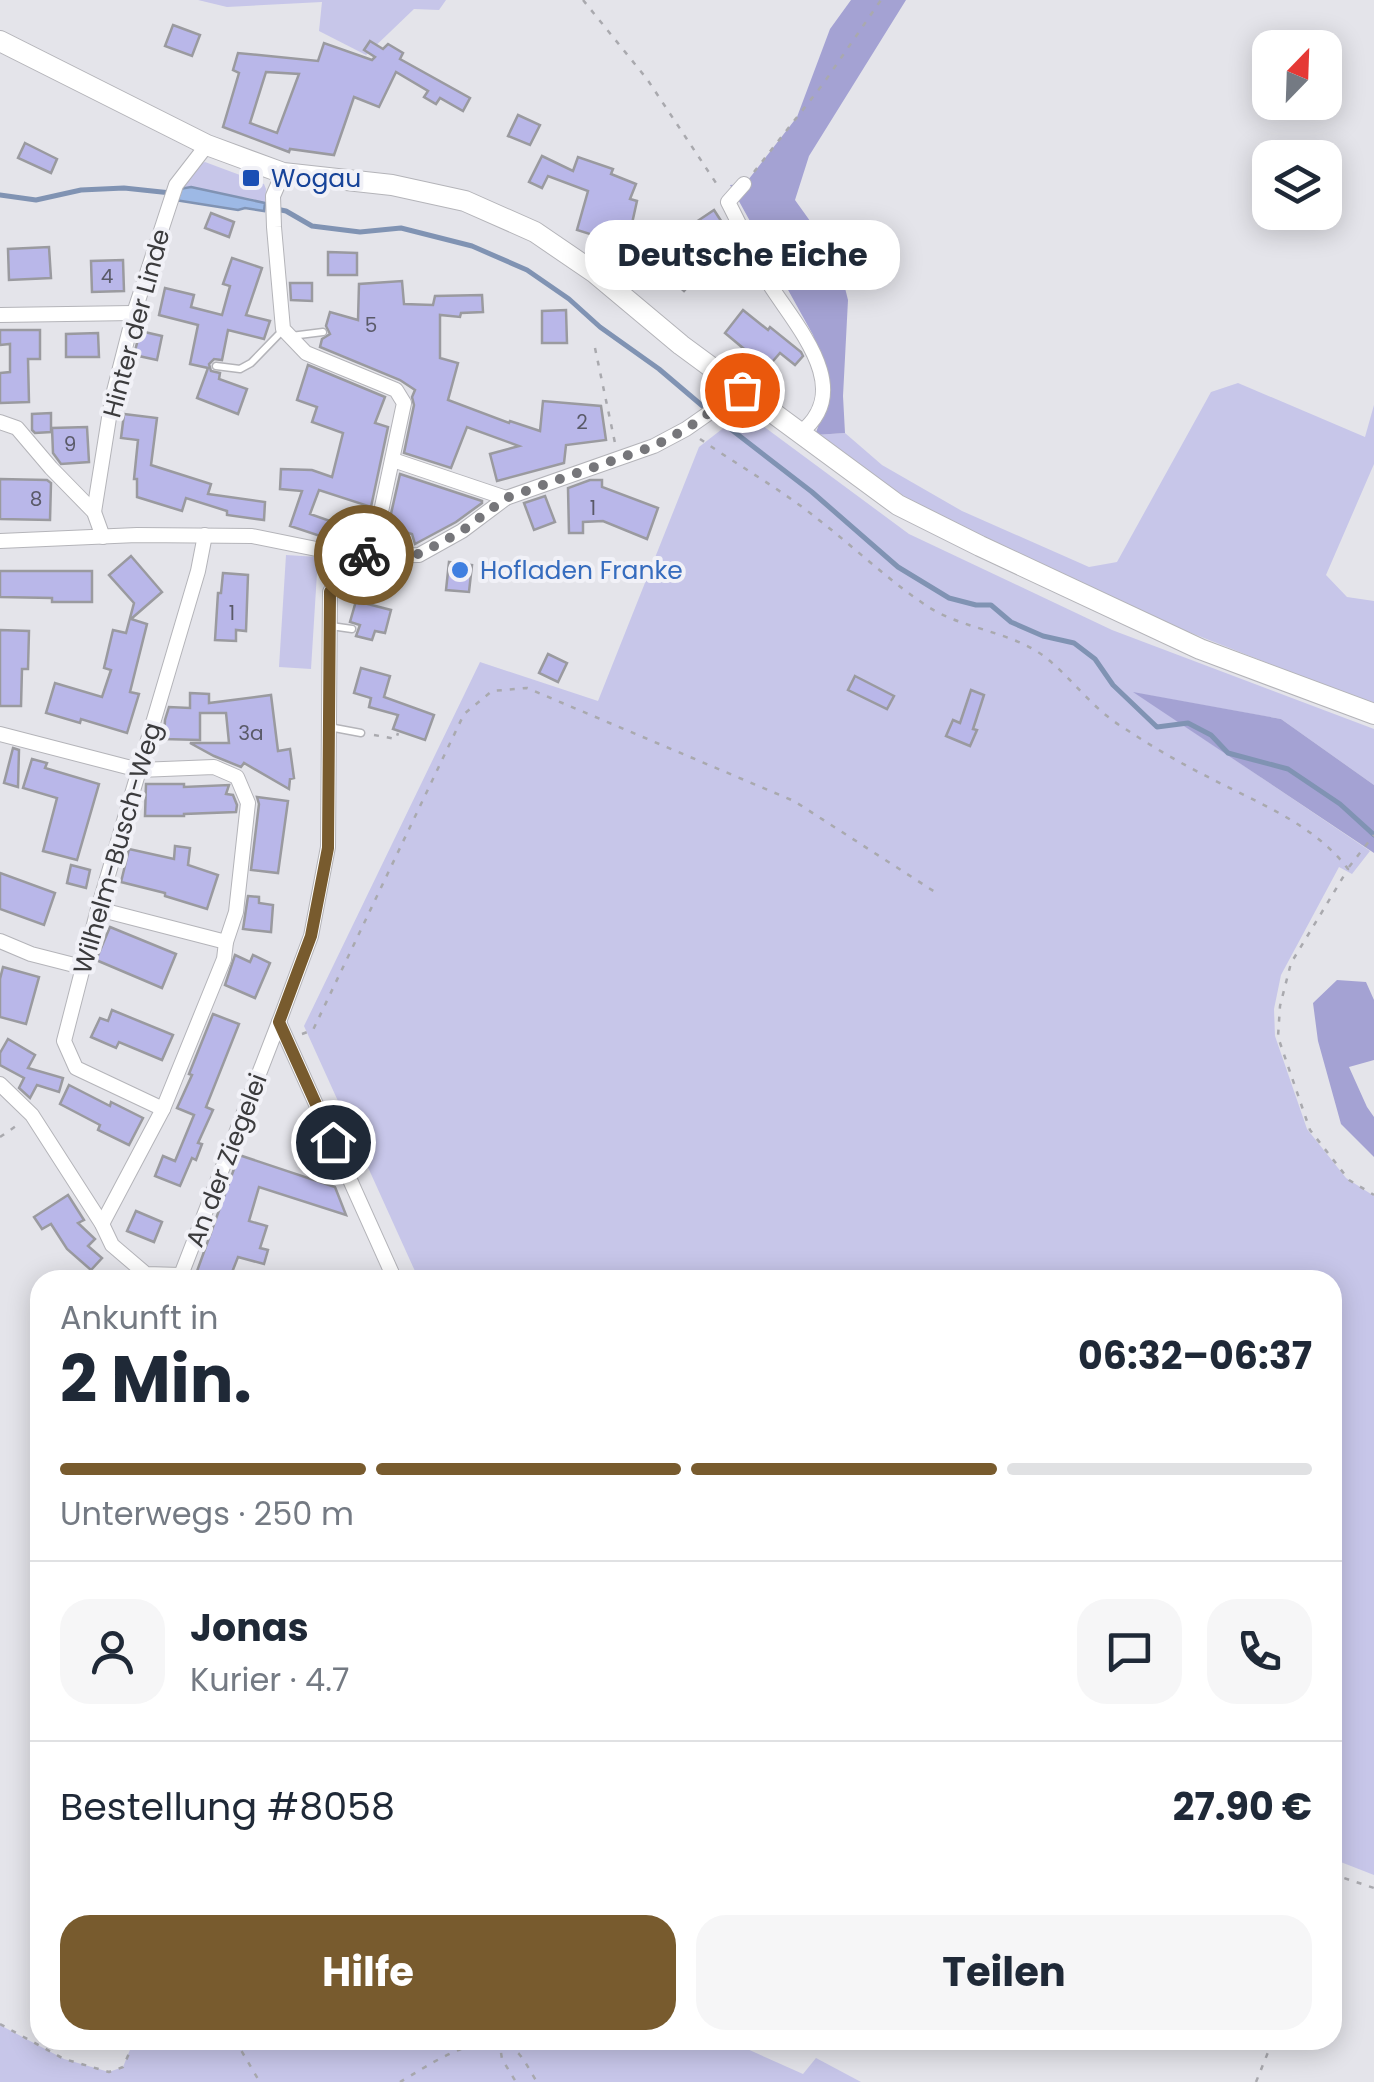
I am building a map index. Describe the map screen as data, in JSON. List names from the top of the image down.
{
  "streets": {
    "street": ["Hinter der Linde", "Wilhelm-Busch-Weg", "An der Ziegelei"]
  },
  "places": {
    "transit": ["Wogau"],
    "other": ["Deutsche Eiche", "Hofladen Franke"]
  },
  "house_numbers": [
    "4",
    "5",
    "2",
    "9",
    "8",
    "1",
    "1",
    "3a"
  ],
  "north": "top right",
  "page": {
    "bubble": "Deutsche Eiche",
    "heading": ["2 Min.", "Ankunft in", "06:32–06:37"],
    "panel": [
      "Jonas",
      "Kurier · 4.7",
      "Bestellung #8058",
      "27.90 €"
    ],
    "bar": "Unterwegs · 250 m",
    "buttons": ["Hilfe", "Teilen"]
  }
}
